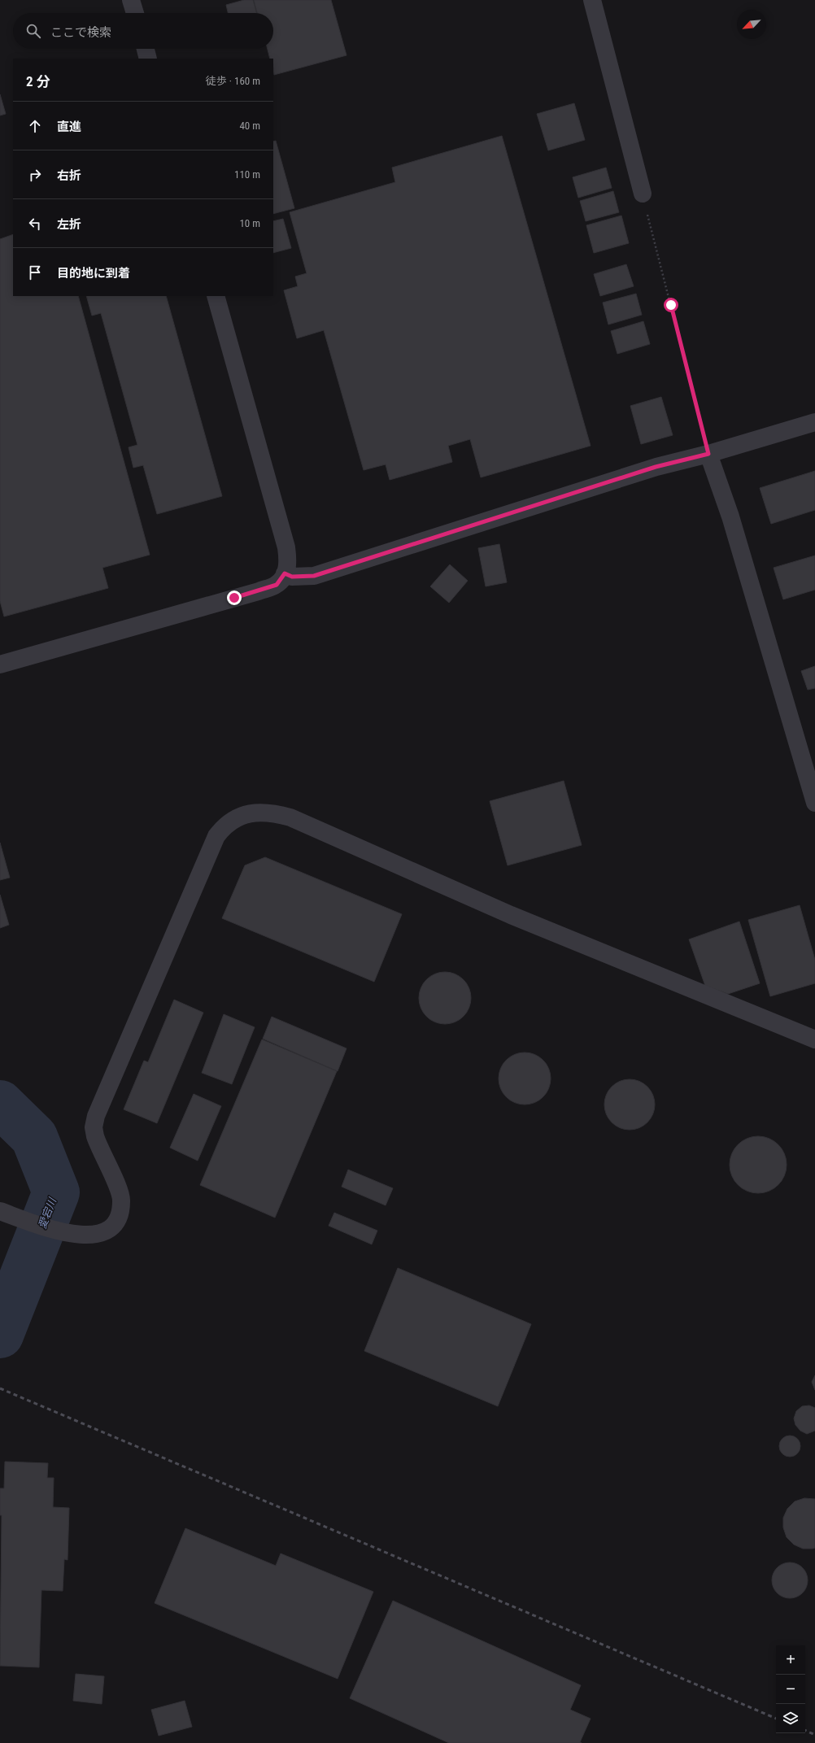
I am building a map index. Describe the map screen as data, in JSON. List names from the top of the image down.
{
  "water": ["愛宕川"],
  "north": "bottom left",
  "page": {
    "search": "ここで検索",
    "heading": ["2 分", "徒歩 · 160 m"],
    "list": [
      ["直進", "40 m"],
      ["右折", "110 m"],
      ["左折", "10 m"],
      "目的地に到着"
    ],
    "map_buttons": ["+", "−"]
  }
}
